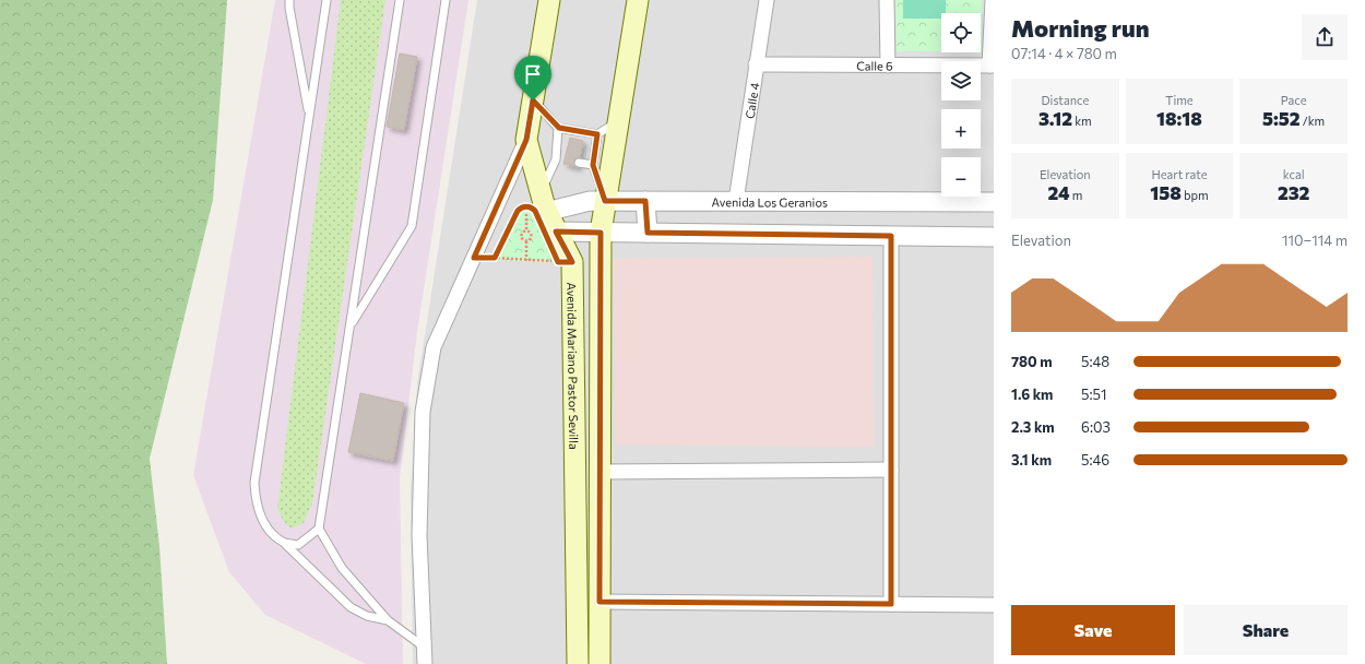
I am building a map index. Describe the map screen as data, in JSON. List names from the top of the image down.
{
  "streets": {
    "main road": ["Avenida Mariano Pastor Sevilla"],
    "street": ["Calle 6", "Calle 4", "Avenida Los Geranios"]
  },
  "crossings": [
    ["Calle 6", "Calle 4"],
    ["Calle 4", "Avenida Los Geranios"],
    ["Avenida Los Geranios", "Avenida Mariano Pastor Sevilla"]
  ],
  "page": {
    "heading": ["Morning run", "07:14 · 4 × 780 m"],
    "map_buttons": ["+", "−"],
    "stats": [
      ["Distance", "3.12 km"],
      ["Time", "18:18"],
      ["Pace", "5:52 /km"],
      ["Elevation", "24 m"],
      ["Heart rate", "158 bpm"],
      ["kcal", "232"]
    ],
    "chart": ["Elevation", "110–114 m"],
    "list": [
      {
        "name": "780 m",
        "note": "5:48"
      },
      {
        "name": "1.6 km",
        "note": "5:51"
      },
      {
        "name": "2.3 km",
        "note": "6:03"
      },
      {
        "name": "3.1 km",
        "note": "5:46"
      }
    ],
    "buttons": ["Save", "Share"]
  }
}
